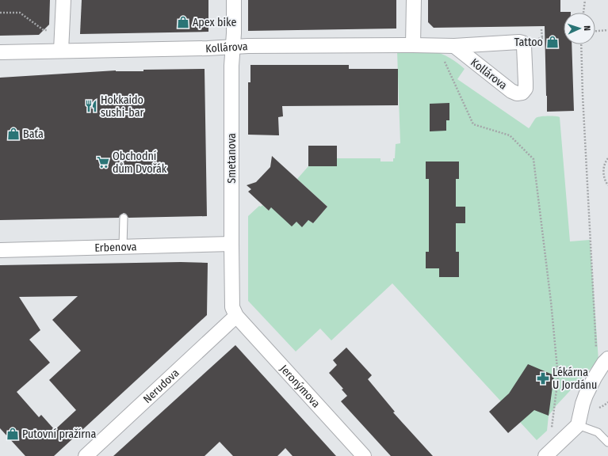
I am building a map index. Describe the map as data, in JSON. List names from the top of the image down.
{
  "streets": {
    "street": [
      "Kollárova",
      "Smetanova",
      "Erbenova",
      "Nerudova",
      "Jeronýmova"
    ]
  },
  "crossings": [
    ["Kollárova", "Smetanova"],
    ["Smetanova", "Erbenova"],
    ["Smetanova", "Nerudova"],
    ["Smetanova", "Jeronýmova"],
    ["Nerudova", "Jeronýmova"]
  ],
  "places": {
    "shop": [
      "Apex bike",
      "Tattoo",
      "Baťa",
      "Putovní pražírna"
    ],
    "restaurant": ["Hokkaido sushi-bar"],
    "supermarket": ["Obchodní dům Dvořák"],
    "pharmacy": ["Lékárna U Jordánu"]
  },
  "north": "right"
}
